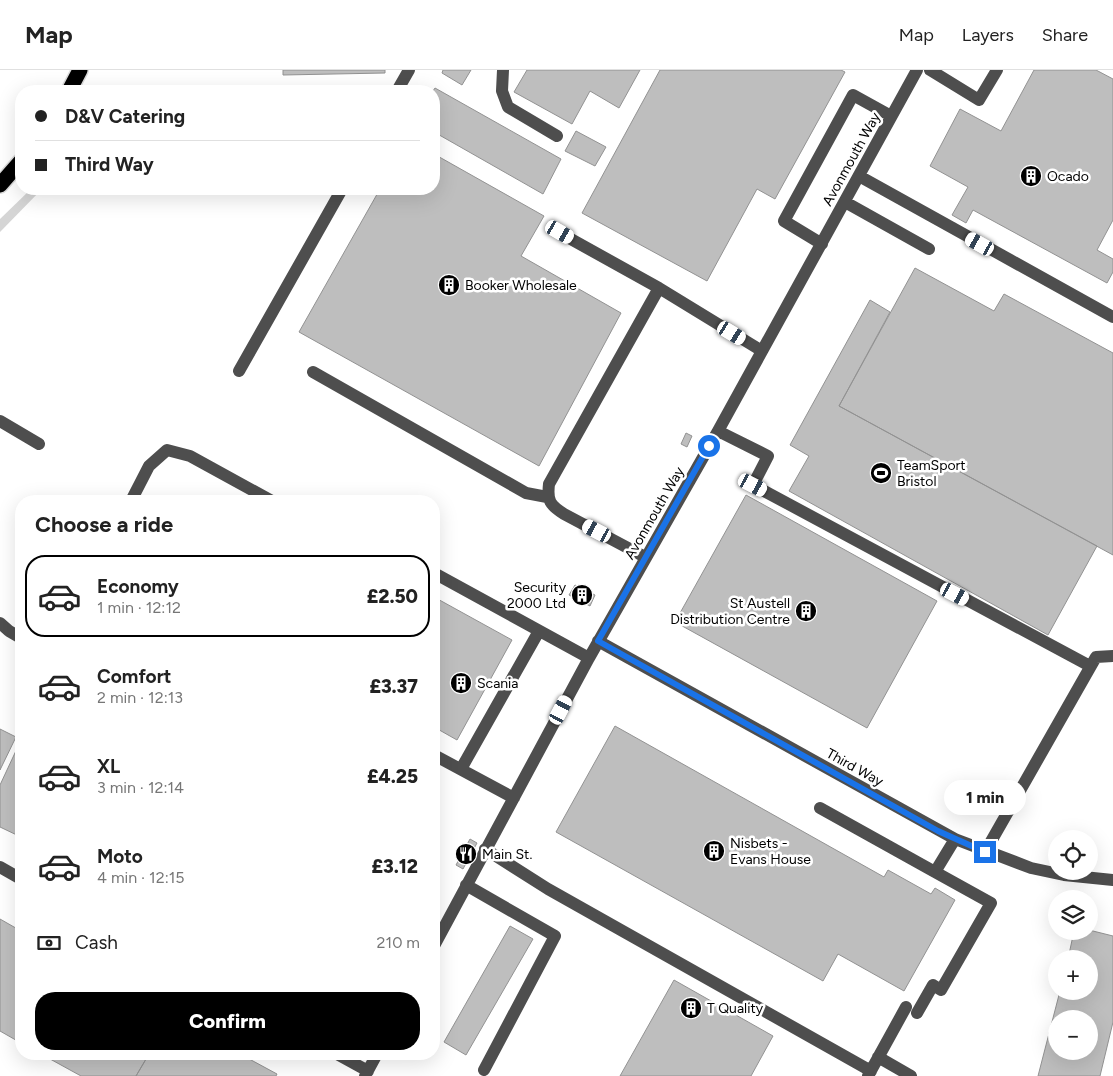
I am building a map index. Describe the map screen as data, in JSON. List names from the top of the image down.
{
  "streets": {
    "street": ["Avonmouth Way", "Third Way"]
  },
  "crossings": [
    ["Avonmouth Way", "Third Way"]
  ],
  "places": {
    "building": [
      "Ocado",
      "Booker Wholesale",
      "Security 2000 Ltd",
      "St Austell Distribution Centre",
      "Scania",
      "Nisbets - Evans House",
      "T Quality"
    ],
    "sports": ["TeamSport Bristol"],
    "restaurant": ["Main St."]
  },
  "page": {
    "header": "Map",
    "nav": ["Map", "Layers", "Share"],
    "banner": ["D&V Catering", "Third Way"],
    "heading": "Choose a ride",
    "list": [
      {
        "name": "Economy",
        "note": "1 min · 12:12",
        "value": "£2.50"
      },
      {
        "name": "Comfort",
        "note": "2 min · 12:13",
        "value": "£3.37"
      },
      {
        "name": "XL",
        "note": "3 min · 12:14",
        "value": "£4.25"
      },
      {
        "name": "Moto",
        "note": "4 min · 12:15",
        "value": "£3.12"
      }
    ],
    "bubble": "1 min",
    "map_buttons": ["+", "−"],
    "pay": ["Cash", "210 m"],
    "buttons": "Confirm"
  }
}
